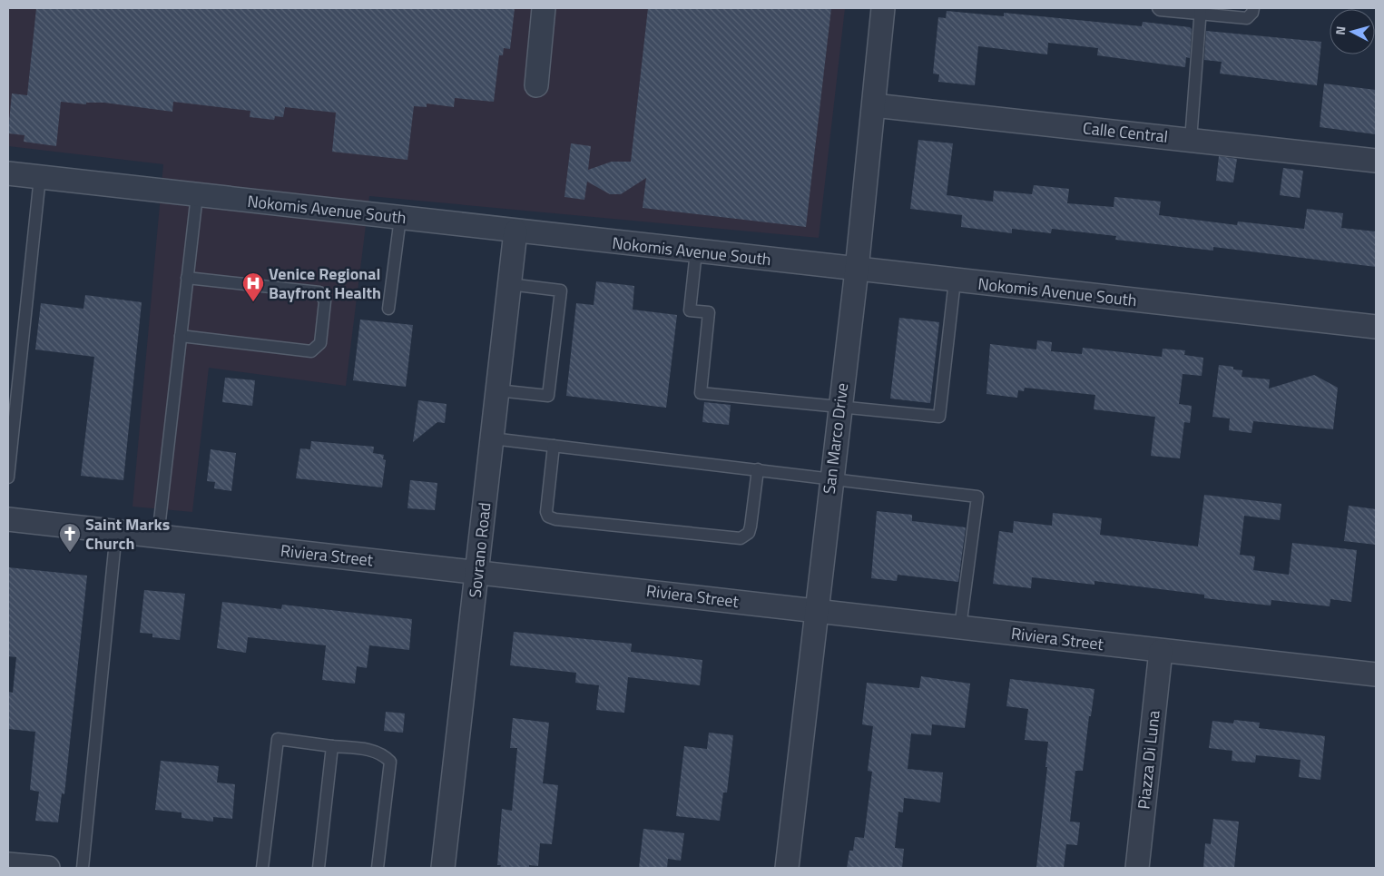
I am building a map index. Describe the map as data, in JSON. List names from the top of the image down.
{
  "streets": {
    "street": [
      "Calle Central",
      "Nokomis Avenue South",
      "San Marco Drive",
      "Sovrano Road",
      "Riviera Street",
      "Piazza Di Luna"
    ]
  },
  "crossings": [
    ["Calle Central", "San Marco Drive"],
    ["Nokomis Avenue South", "San Marco Drive"],
    ["Nokomis Avenue South", "Sovrano Road"],
    ["San Marco Drive", "Riviera Street"],
    ["Sovrano Road", "Riviera Street"],
    ["Riviera Street", "Piazza Di Luna"]
  ],
  "places": {
    "hospital": ["Venice Regional Bayfront Health"],
    "church": ["Saint Marks Church"]
  },
  "north": "left"
}
